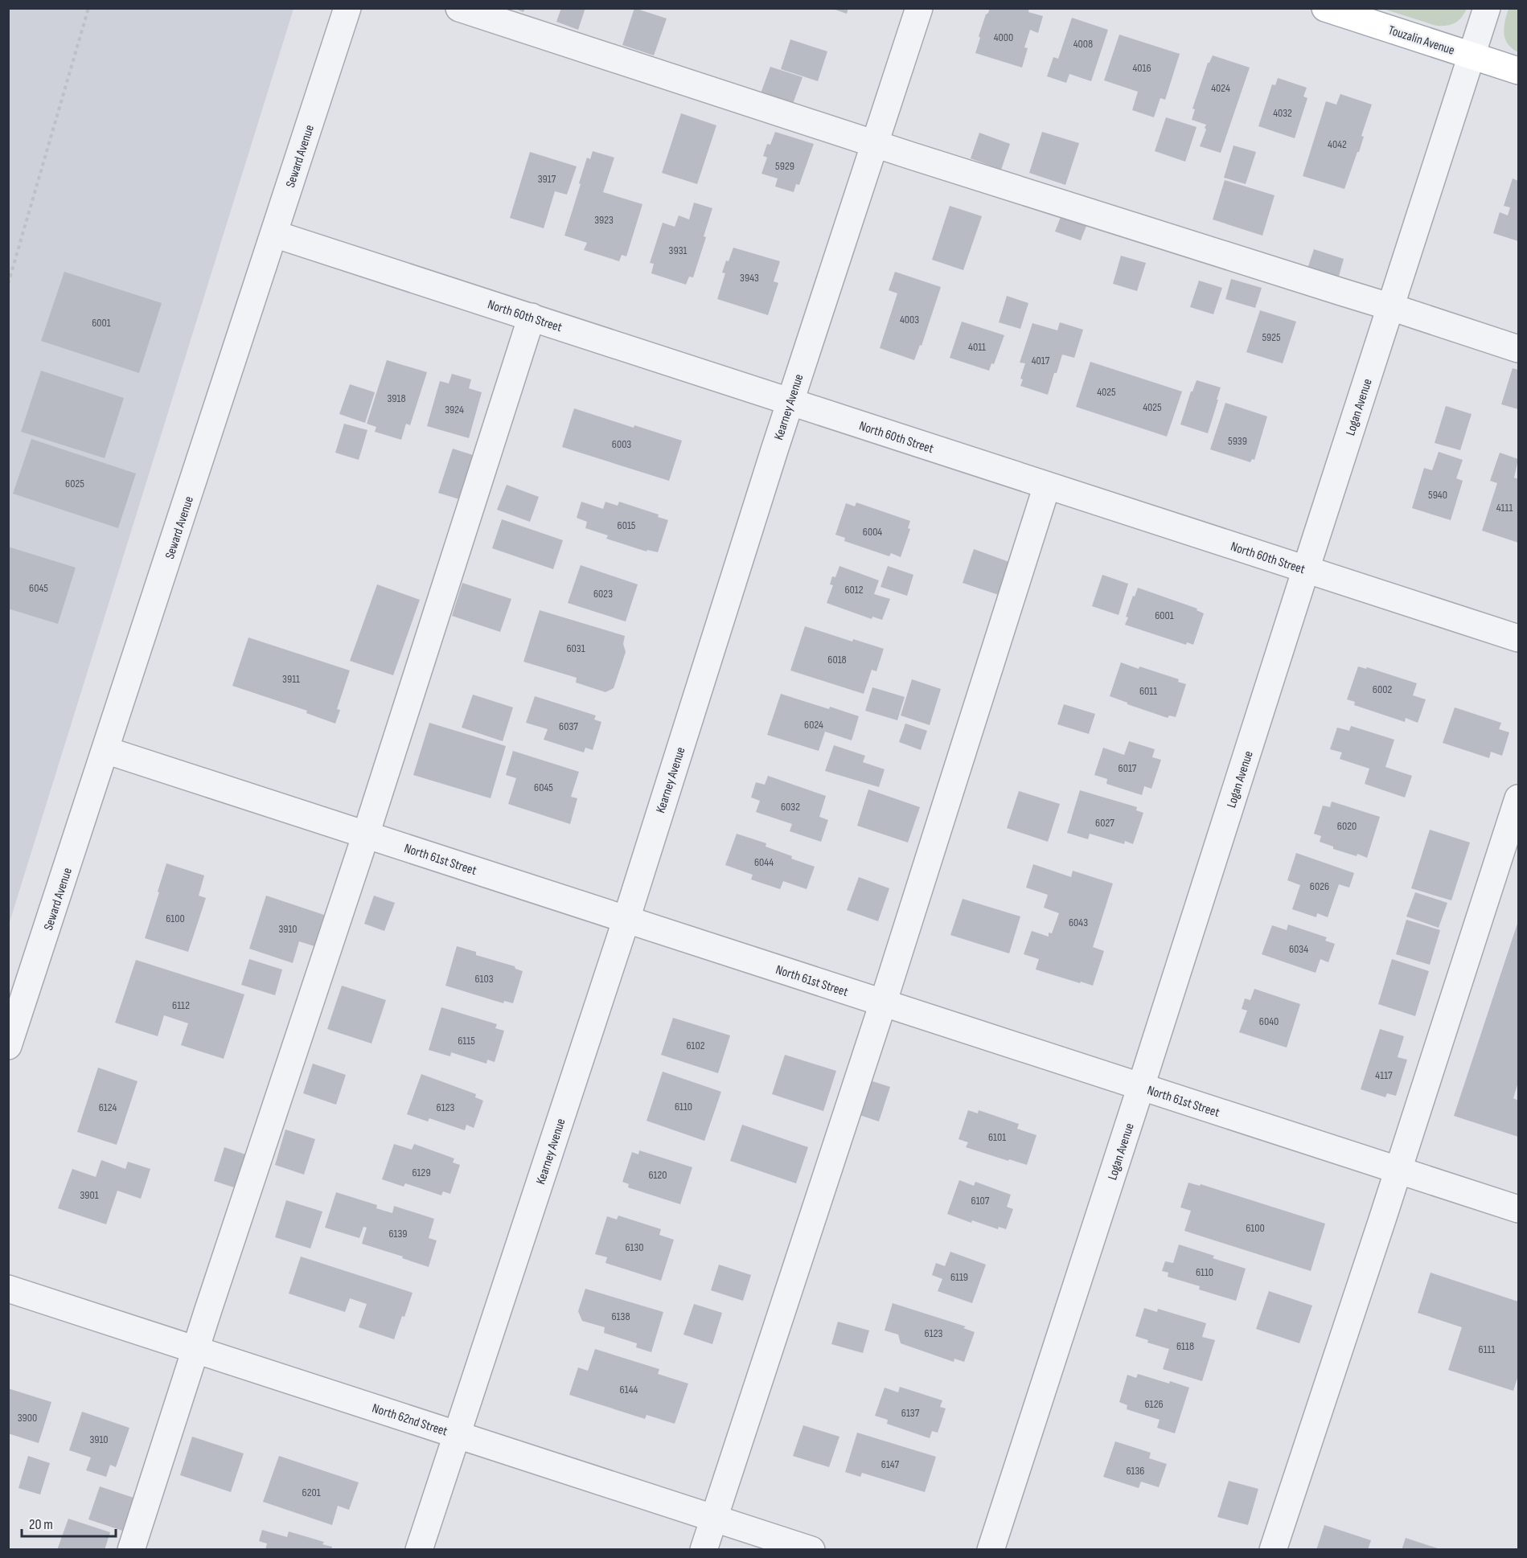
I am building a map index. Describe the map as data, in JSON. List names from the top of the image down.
{
  "streets": {
    "main road": ["Touzalin Avenue"],
    "street": [
      "Seward Avenue",
      "North 60th Street",
      "Kearney Avenue",
      "Logan Avenue",
      "North 61st Street",
      "North 62nd Street"
    ]
  },
  "crossings": [
    ["Touzalin Avenue", "Logan Avenue"],
    ["Seward Avenue", "North 60th Street"],
    ["Seward Avenue", "North 61st Street"],
    ["North 60th Street", "Kearney Avenue"],
    ["North 60th Street", "Logan Avenue"],
    ["Kearney Avenue", "North 61st Street"],
    ["Kearney Avenue", "North 62nd Street"],
    ["Logan Avenue", "North 61st Street"]
  ],
  "house_numbers": [
    "4000",
    "4008",
    "4016",
    "4024",
    "4032",
    "4042",
    "5929",
    "3917",
    "3923",
    "3931",
    "3943",
    "4003",
    "6001",
    "5925",
    "4011",
    "4017",
    "4025",
    "3918",
    "4025",
    "3924",
    "5939",
    "6003",
    "6025",
    "5940",
    "4111",
    "6015",
    "6004",
    "6045",
    "6012",
    "6023",
    "6001",
    "6031",
    "6018",
    "3911",
    "6002",
    "6011",
    "6024",
    "6037",
    "6017",
    "6045",
    "6032",
    "6027",
    "6020",
    "6044",
    "6026",
    "6100",
    "6043",
    "3910",
    "6034",
    "6103",
    "6112",
    "6040",
    "6115",
    "6102",
    "4117",
    "6110",
    "6124",
    "6123",
    "6101",
    "6129",
    "6120",
    "3901",
    "6107",
    "6100",
    "6139",
    "6130",
    "6110",
    "6119",
    "6138",
    "6123",
    "6118",
    "6111",
    "6144",
    "6126",
    "6137",
    "3900",
    "3910",
    "6147",
    "6136",
    "6201"
  ],
  "scale_bar": "20 m"
}
